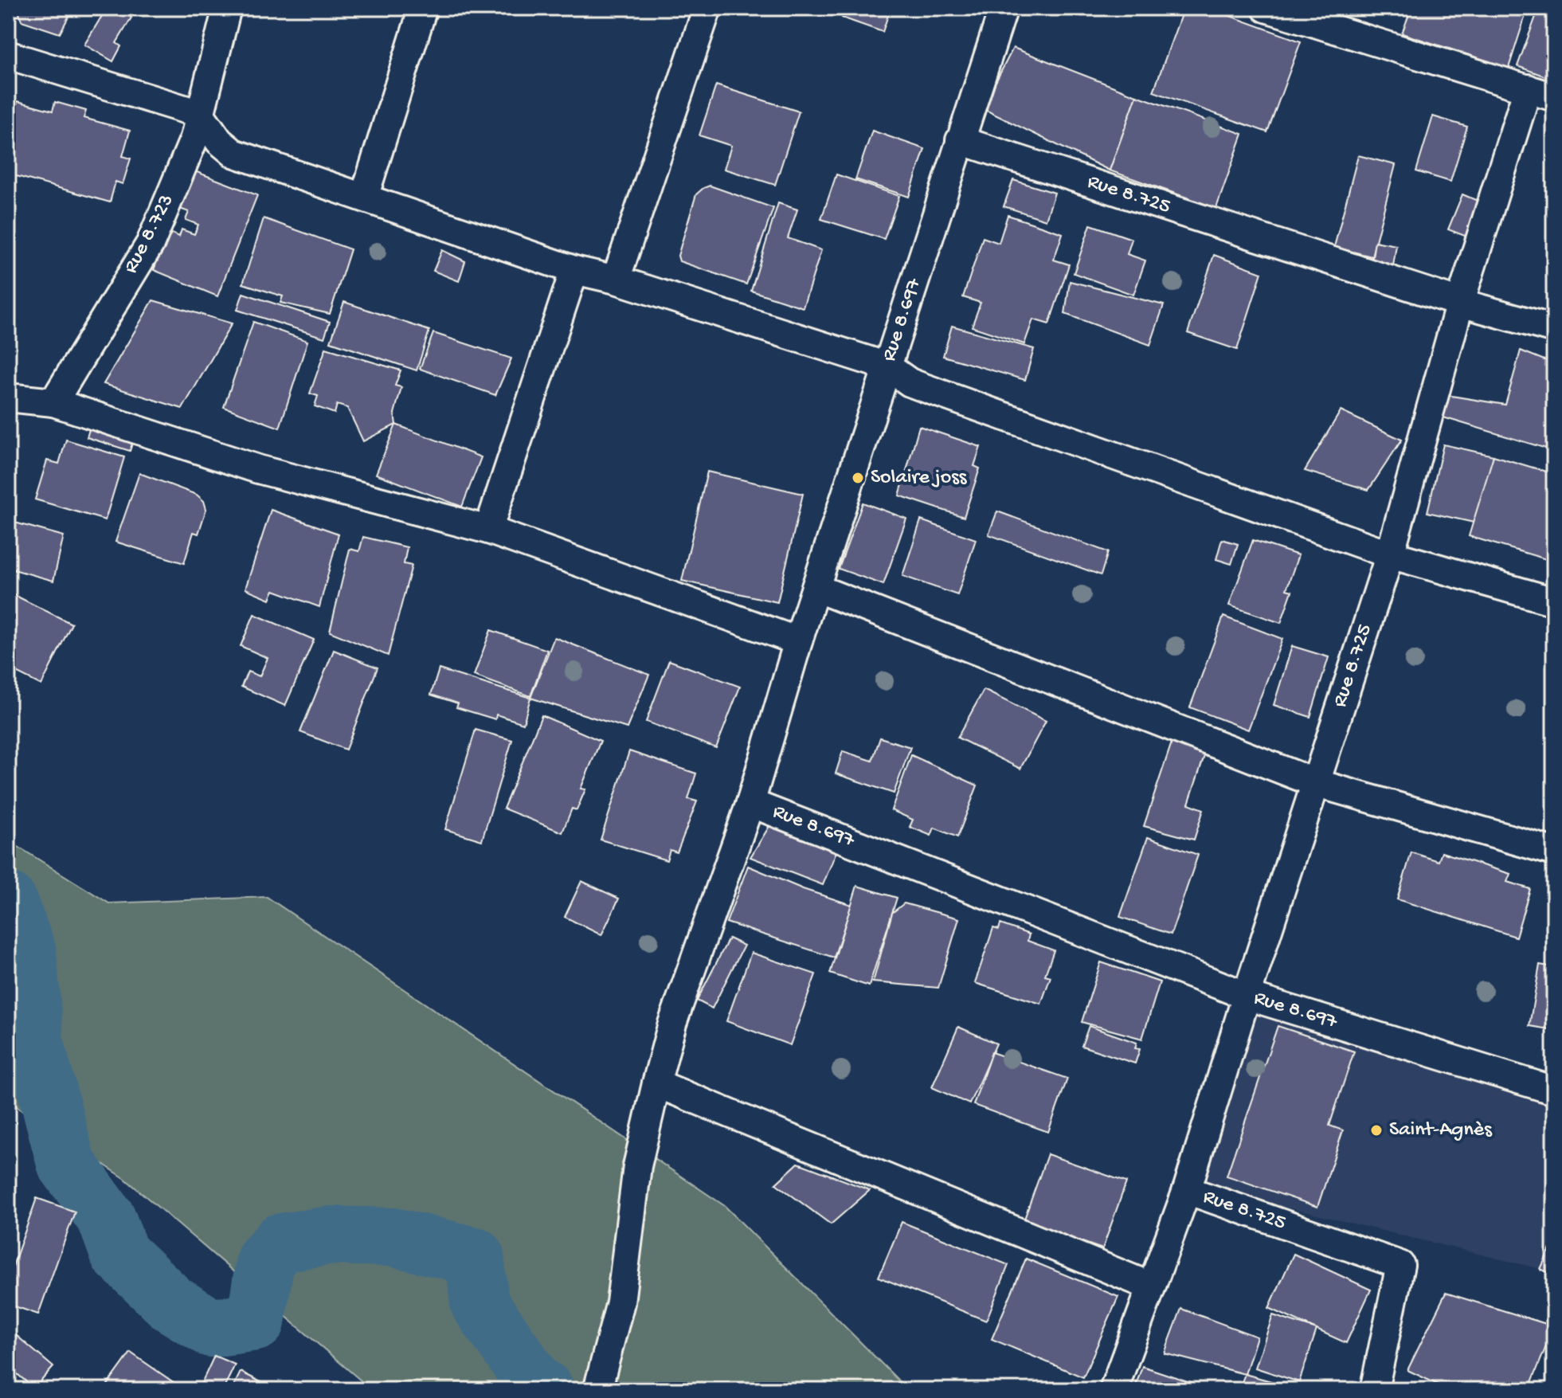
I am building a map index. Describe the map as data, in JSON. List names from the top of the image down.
{
  "streets": {
    "street": ["Rue 8.725", "Rue 8.723", "Rue 8.697"]
  },
  "crossings": [
    ["Rue 8.725", "Rue 8.697"]
  ],
  "places": ["Solaire joss", "Saint-Agnès"]
}
